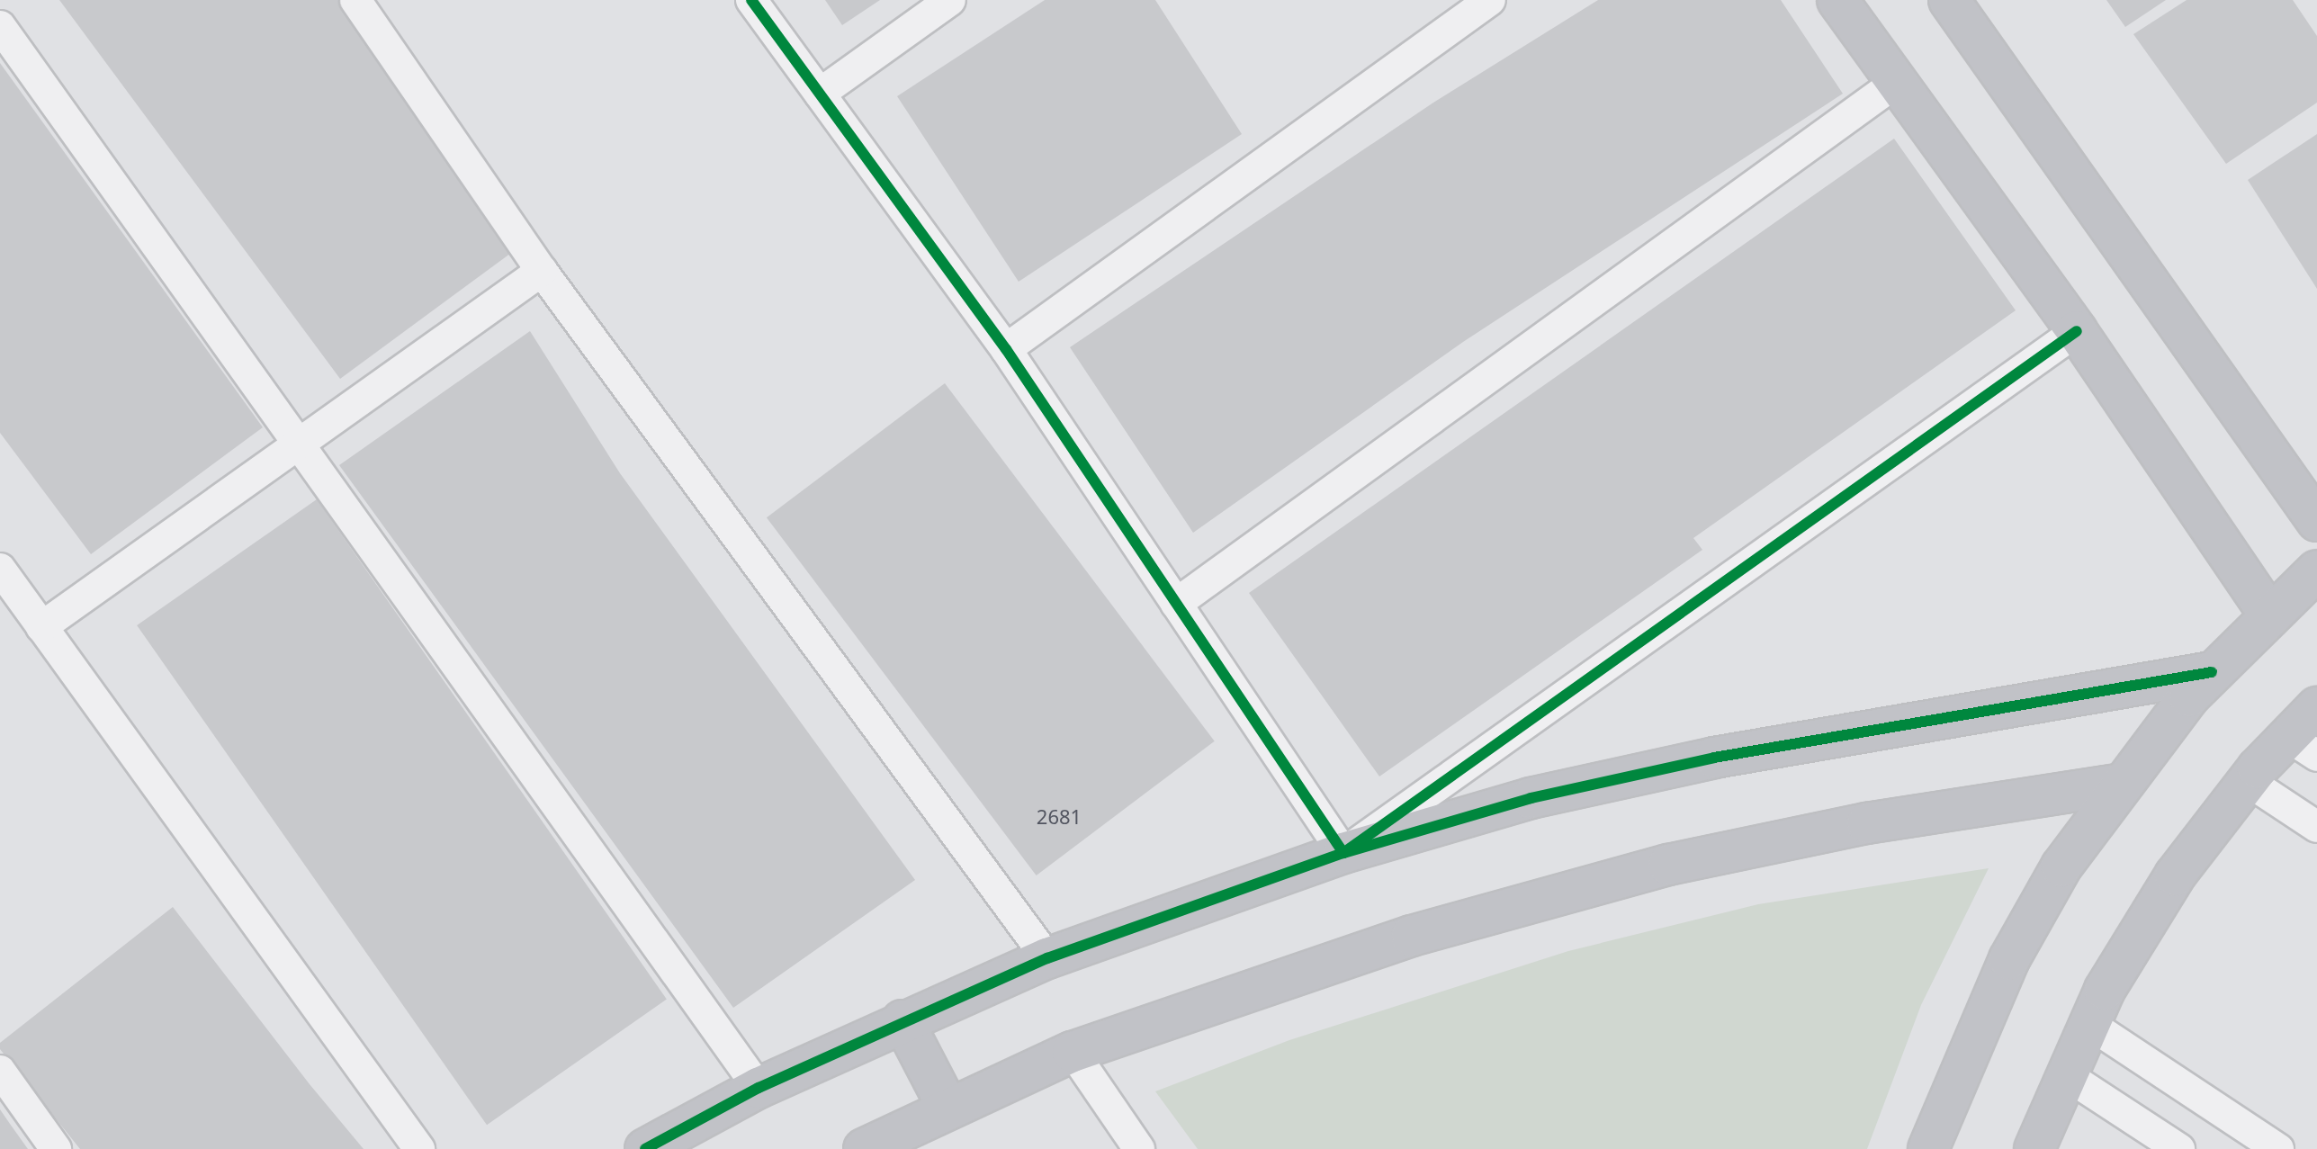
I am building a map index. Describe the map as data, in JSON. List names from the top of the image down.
{
  "house_numbers": ["2681"]
}
